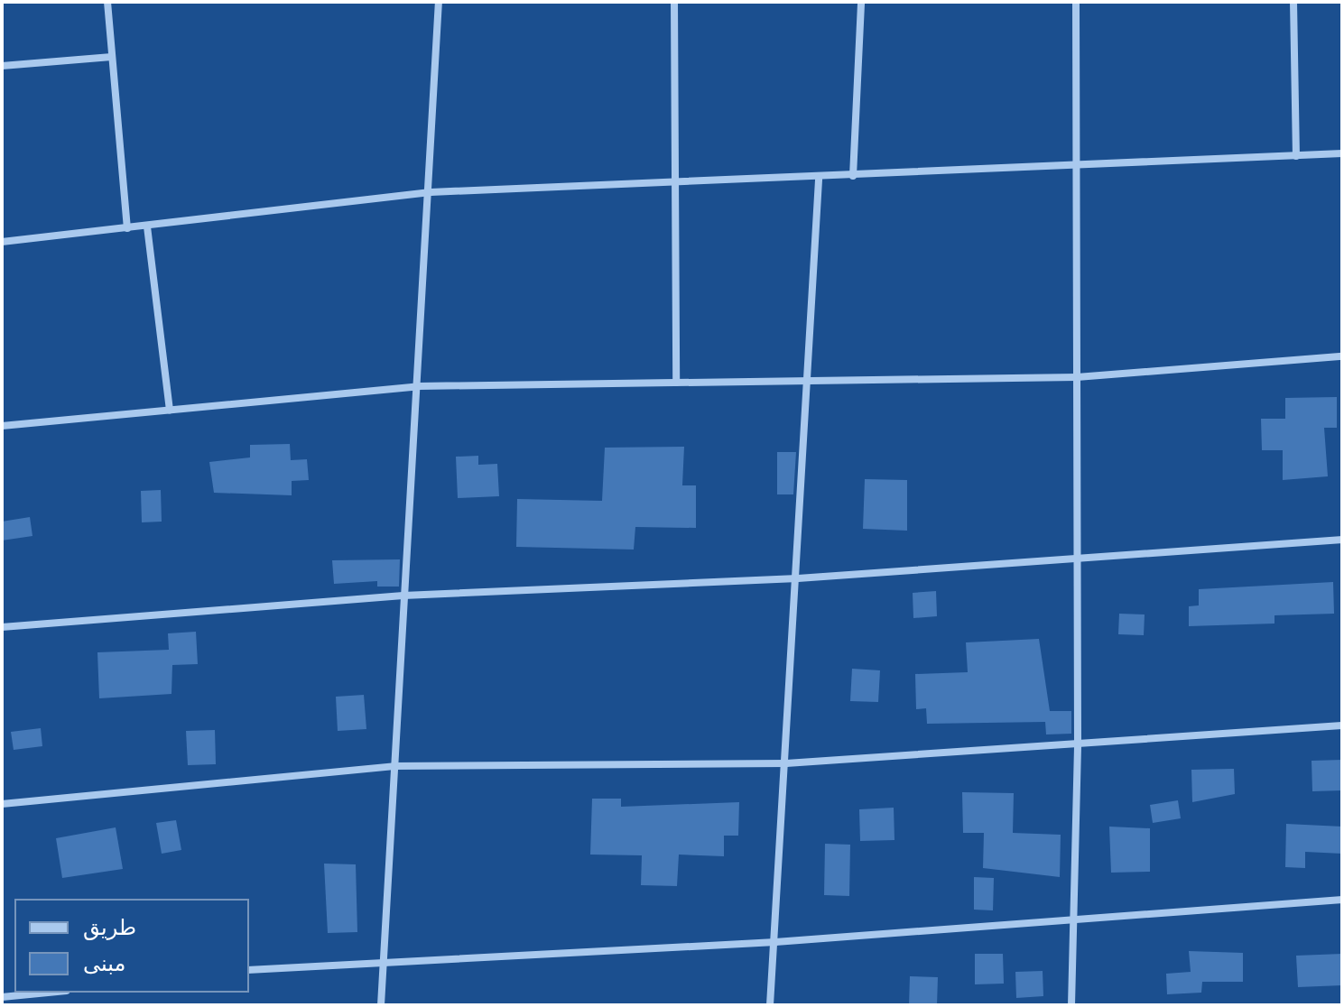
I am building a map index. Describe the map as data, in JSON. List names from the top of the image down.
{
  "legend": ["طريق", "مبنى"]
}
